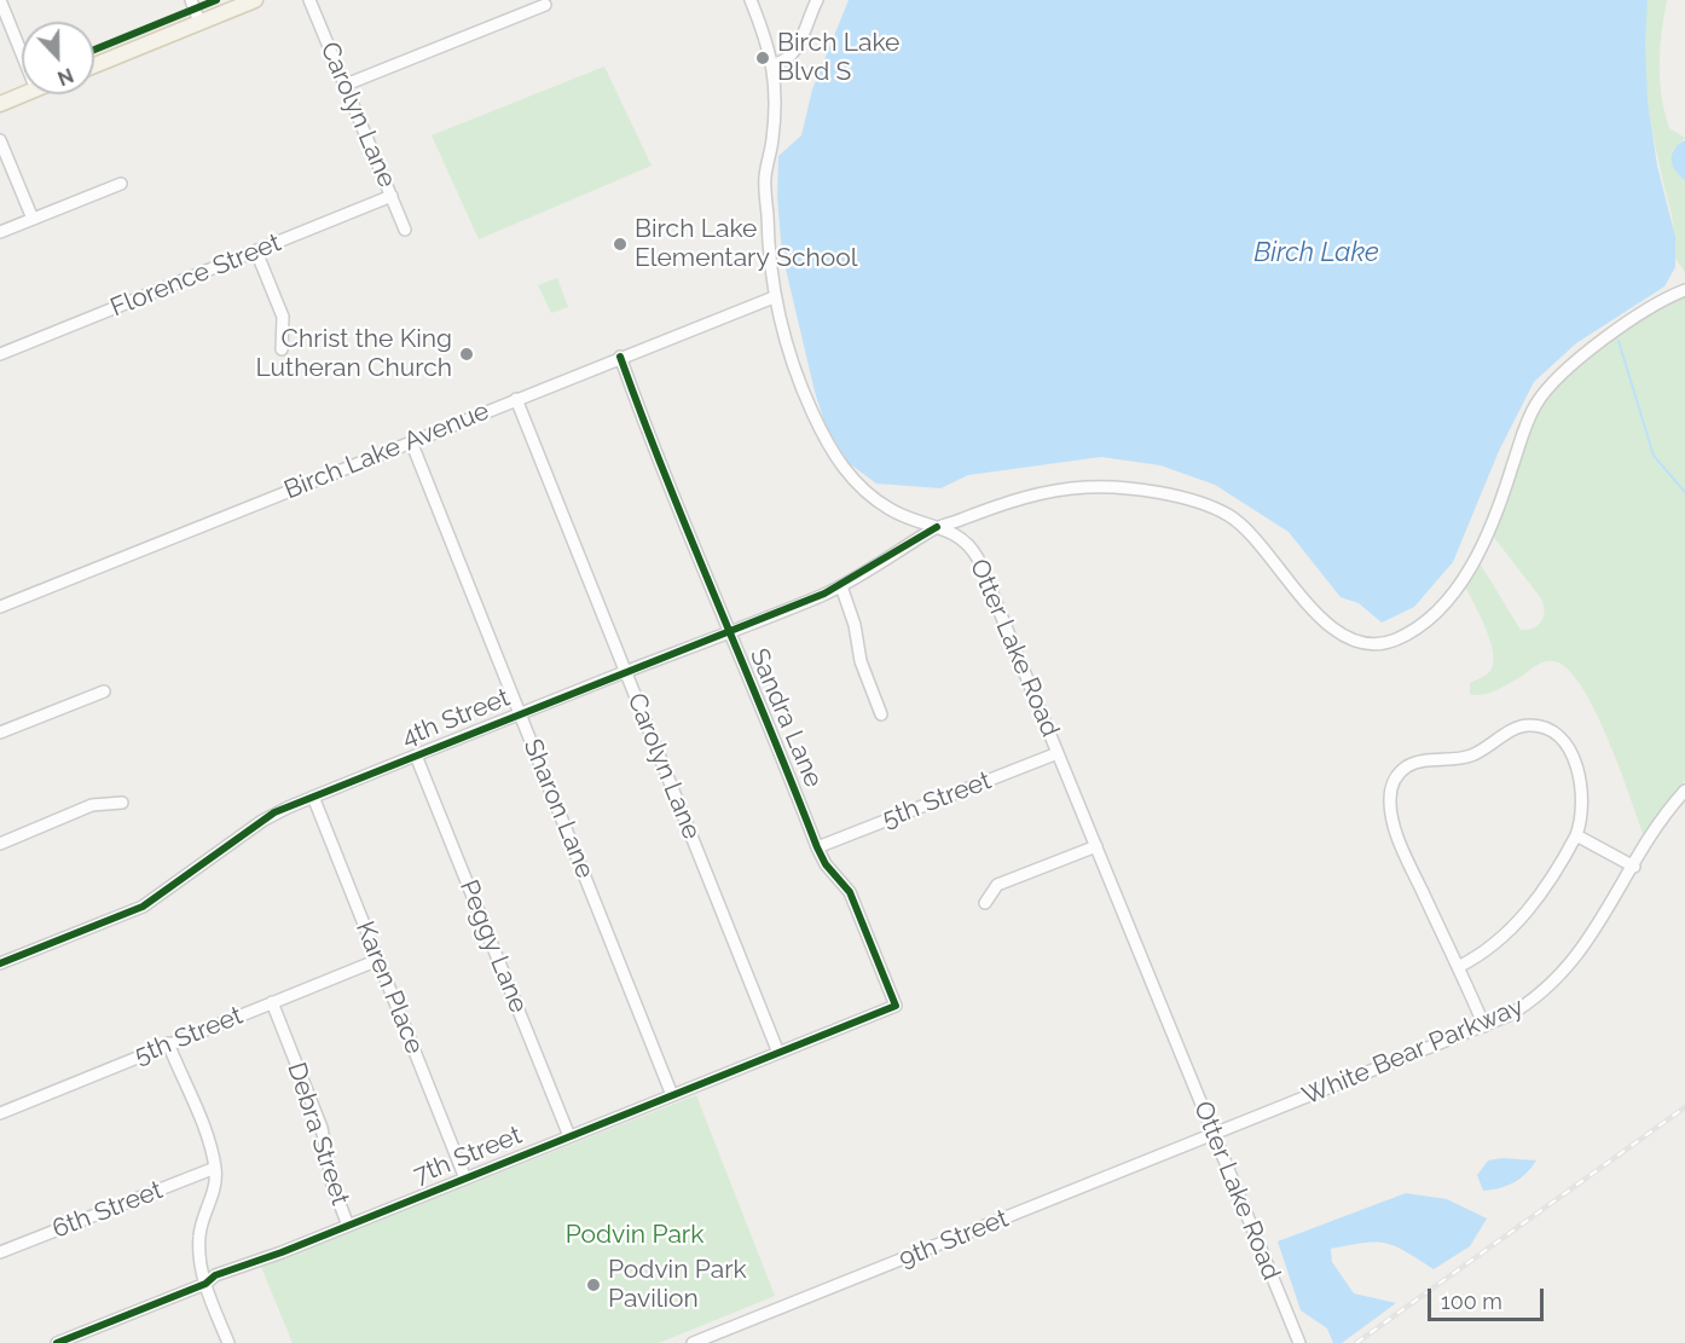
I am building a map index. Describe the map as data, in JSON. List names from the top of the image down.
{
  "streets": {
    "street": [
      "Carolyn Lane",
      "Florence Street",
      "Birch Lake Avenue",
      "Otter Lake Road",
      "4th Street",
      "Sandra Lane",
      "5th Street",
      "Sharon Lane",
      "Peggy Lane",
      "Karen Place",
      "White Bear Parkway",
      "Debra Street",
      "7th Street",
      "6th Street",
      "9th Street"
    ]
  },
  "crossings": [
    ["Carolyn Lane", "Florence Street"],
    ["Carolyn Lane", "Birch Lake Avenue"],
    ["Carolyn Lane", "4th Street"],
    ["Carolyn Lane", "7th Street"],
    ["Birch Lake Avenue", "Otter Lake Road"],
    ["Birch Lake Avenue", "Sandra Lane"],
    ["Birch Lake Avenue", "Sharon Lane"],
    ["Otter Lake Road", "4th Street"],
    ["Otter Lake Road", "5th Street"],
    ["Otter Lake Road", "White Bear Parkway"],
    ["Otter Lake Road", "9th Street"],
    ["4th Street", "Sandra Lane"],
    ["4th Street", "Sharon Lane"],
    ["4th Street", "Peggy Lane"],
    ["4th Street", "Karen Place"],
    ["Sandra Lane", "5th Street"],
    ["Sandra Lane", "7th Street"],
    ["5th Street", "Karen Place"],
    ["5th Street", "Debra Street"],
    ["Sharon Lane", "7th Street"],
    ["Peggy Lane", "7th Street"],
    ["Karen Place", "7th Street"],
    ["White Bear Parkway", "9th Street"],
    ["Debra Street", "7th Street"]
  ],
  "water": ["Birch Lake"],
  "parks": ["Podvin Park"],
  "places": [
    "Birch Lake Blvd S",
    "Birch Lake Elementary School",
    "Christ the King Lutheran Church",
    "Podvin Park Pavilion"
  ],
  "scale_bar": "100 m",
  "north": "bottom"
}
